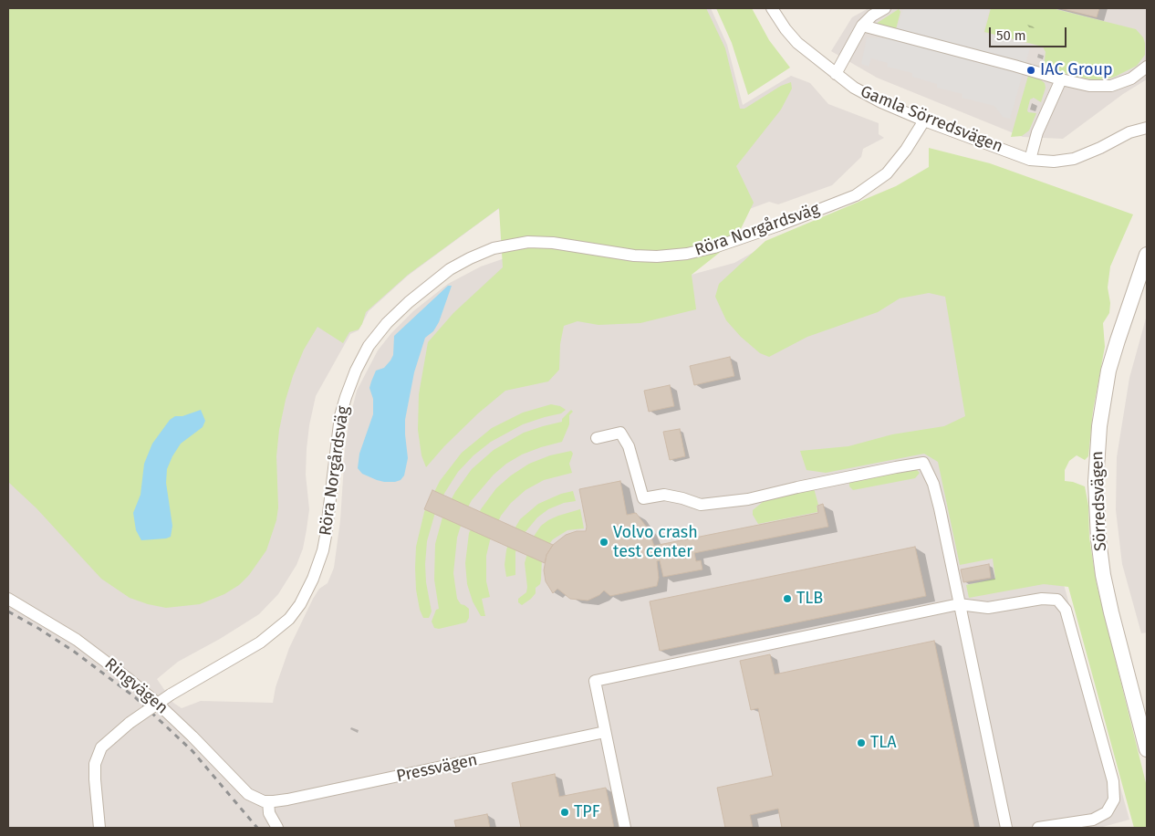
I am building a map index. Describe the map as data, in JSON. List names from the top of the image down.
{
  "streets": {
    "street": [
      "Gamla Sörredsvägen",
      "Röra Norgårdsväg",
      "Sörredsvägen",
      "Ringvägen",
      "Pressvägen"
    ]
  },
  "crossings": [
    ["Gamla Sörredsvägen", "Röra Norgårdsväg"],
    ["Ringvägen", "Pressvägen"]
  ],
  "places": [
    "IAC Group",
    "Volvo crash test center",
    "TLB",
    "TLA",
    "TPF"
  ],
  "scale_bar": "50 m"
}
